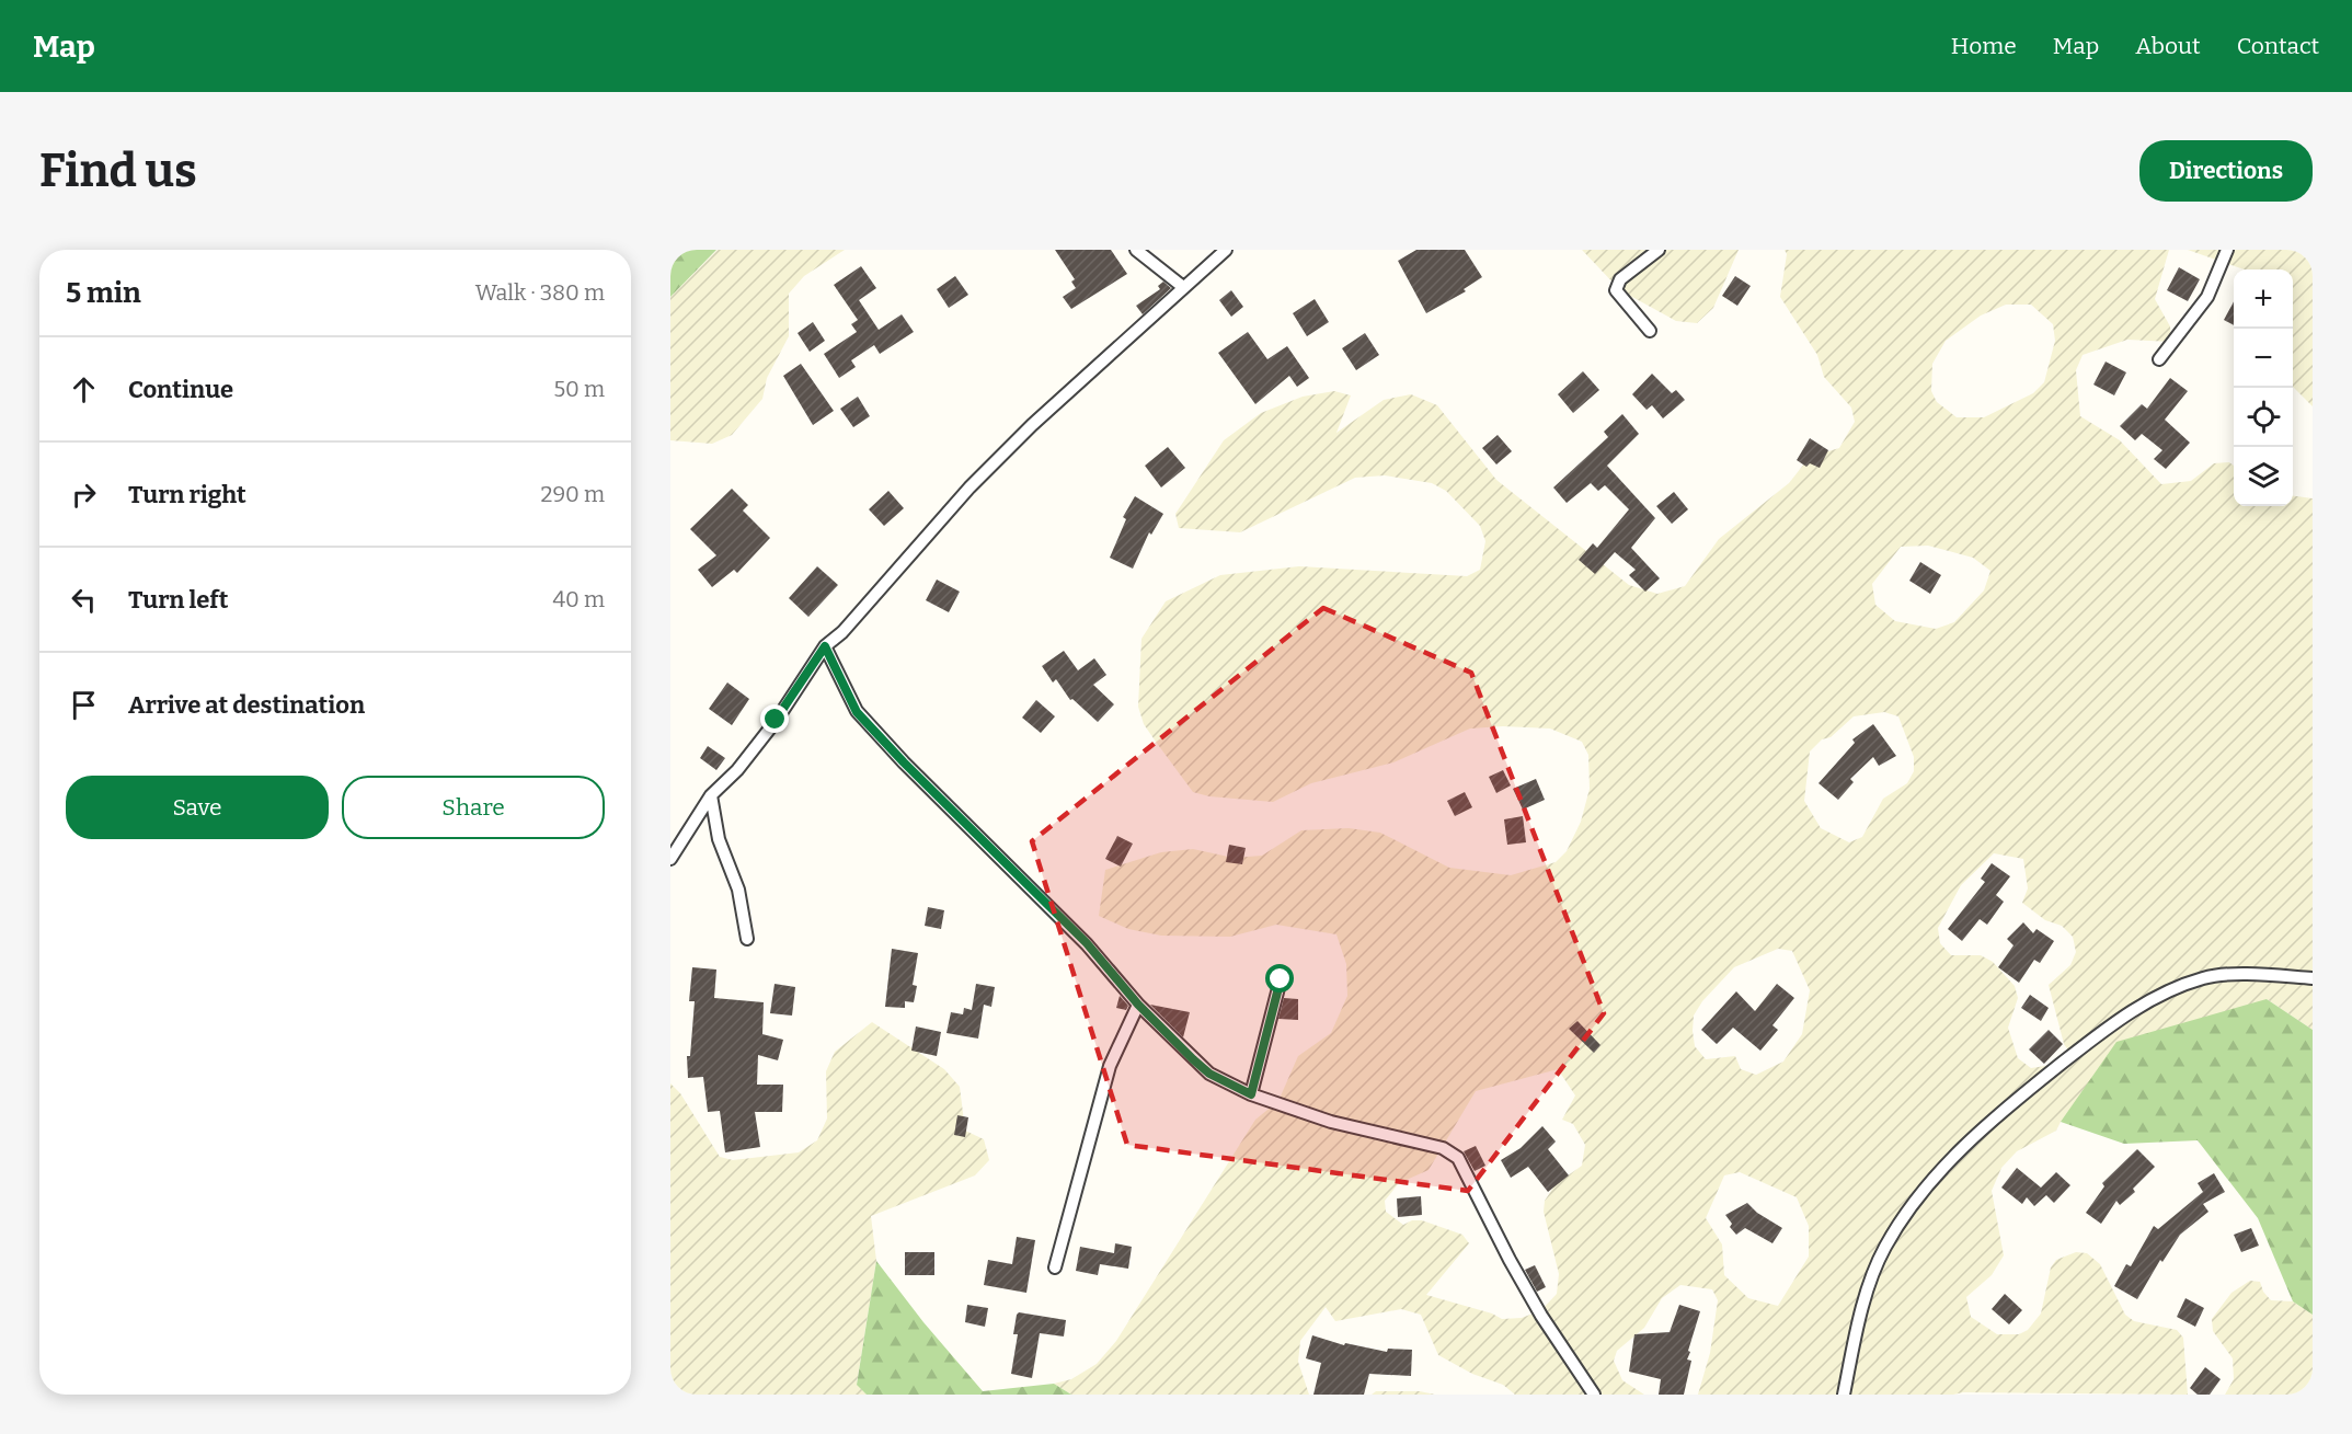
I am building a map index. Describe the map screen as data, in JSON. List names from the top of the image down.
{
  "page": {
    "header": "Map",
    "nav": [
      "Home",
      "Map",
      "About",
      "Contact"
    ],
    "buttons": [
      "Directions",
      ["Save", "Share"]
    ],
    "title": "Find us",
    "heading": ["5 min", "Walk · 380 m"],
    "map_buttons": ["+", "−"],
    "list": [
      ["Continue", "50 m"],
      ["Turn right", "290 m"],
      ["Turn left", "40 m"],
      "Arrive at destination"
    ]
  }
}
